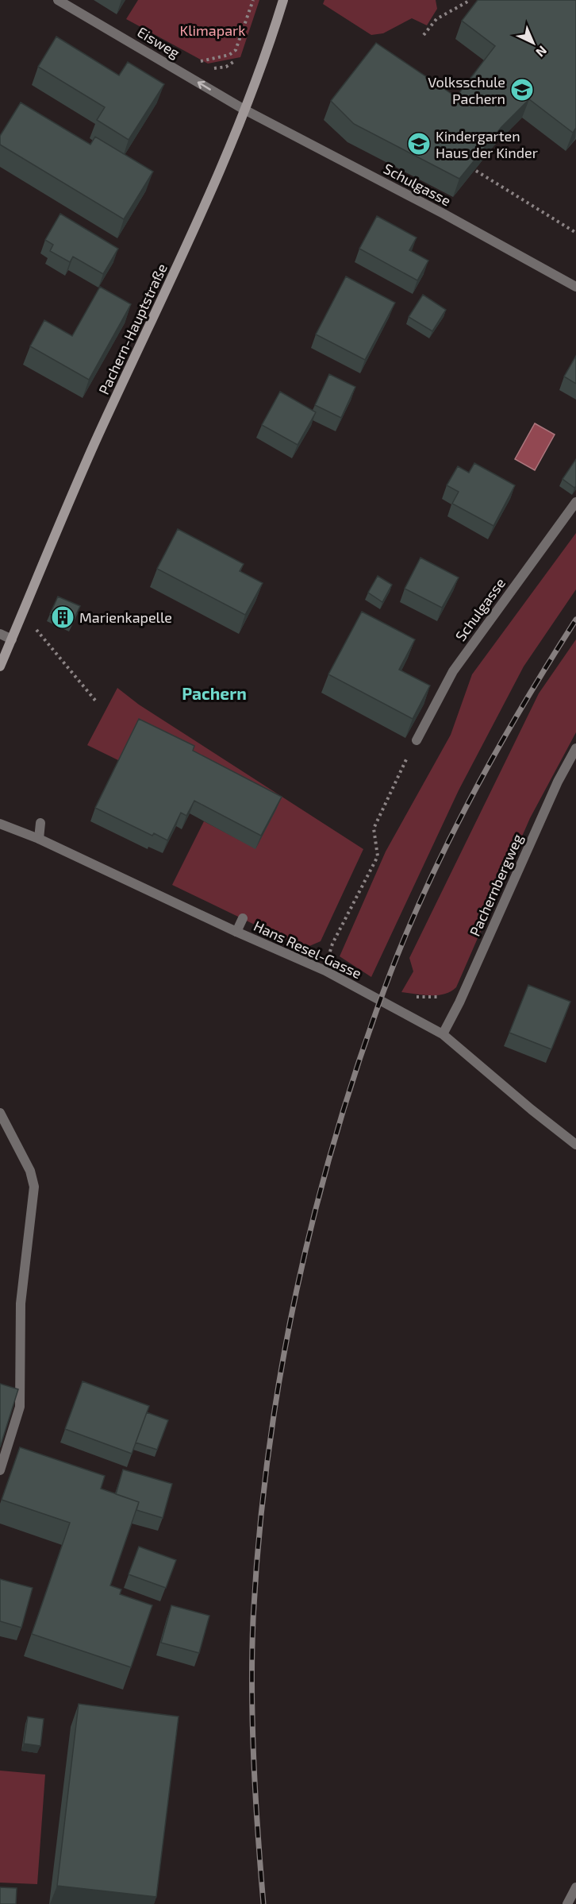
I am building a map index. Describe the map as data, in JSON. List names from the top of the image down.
{
  "streets": {
    "main road": ["Pachern-Hauptstraße"],
    "street": [
      "Eisweg",
      "Schulgasse",
      "Pachernbergweg",
      "Hans Resel-Gasse"
    ]
  },
  "crossings": [
    ["Eisweg", "Schulgasse"],
    ["Eisweg", "Pachern-Hauptstraße"],
    ["Schulgasse", "Pachern-Hauptstraße"],
    ["Pachernbergweg", "Hans Resel-Gasse"]
  ],
  "one_way": ["Eisweg"],
  "districts": ["Pachern"],
  "parks": ["Klimapark"],
  "places": {
    "school or university": ["Volksschule Pachern", "Kindergarten Haus der Kinder"],
    "building": ["Marienkapelle"]
  },
  "north": "bottom right"
}
